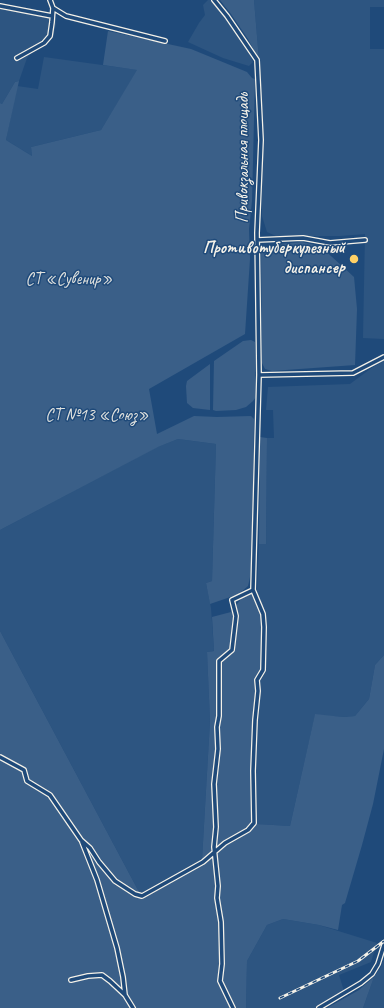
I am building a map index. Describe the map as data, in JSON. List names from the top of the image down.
{
  "streets": {
    "street": ["Привокзальная площадь"]
  },
  "parks": ["СТ «Сувенир»", "СТ №13 «Союз»"],
  "places": ["Противотуберкулезный диспансер"]
}
